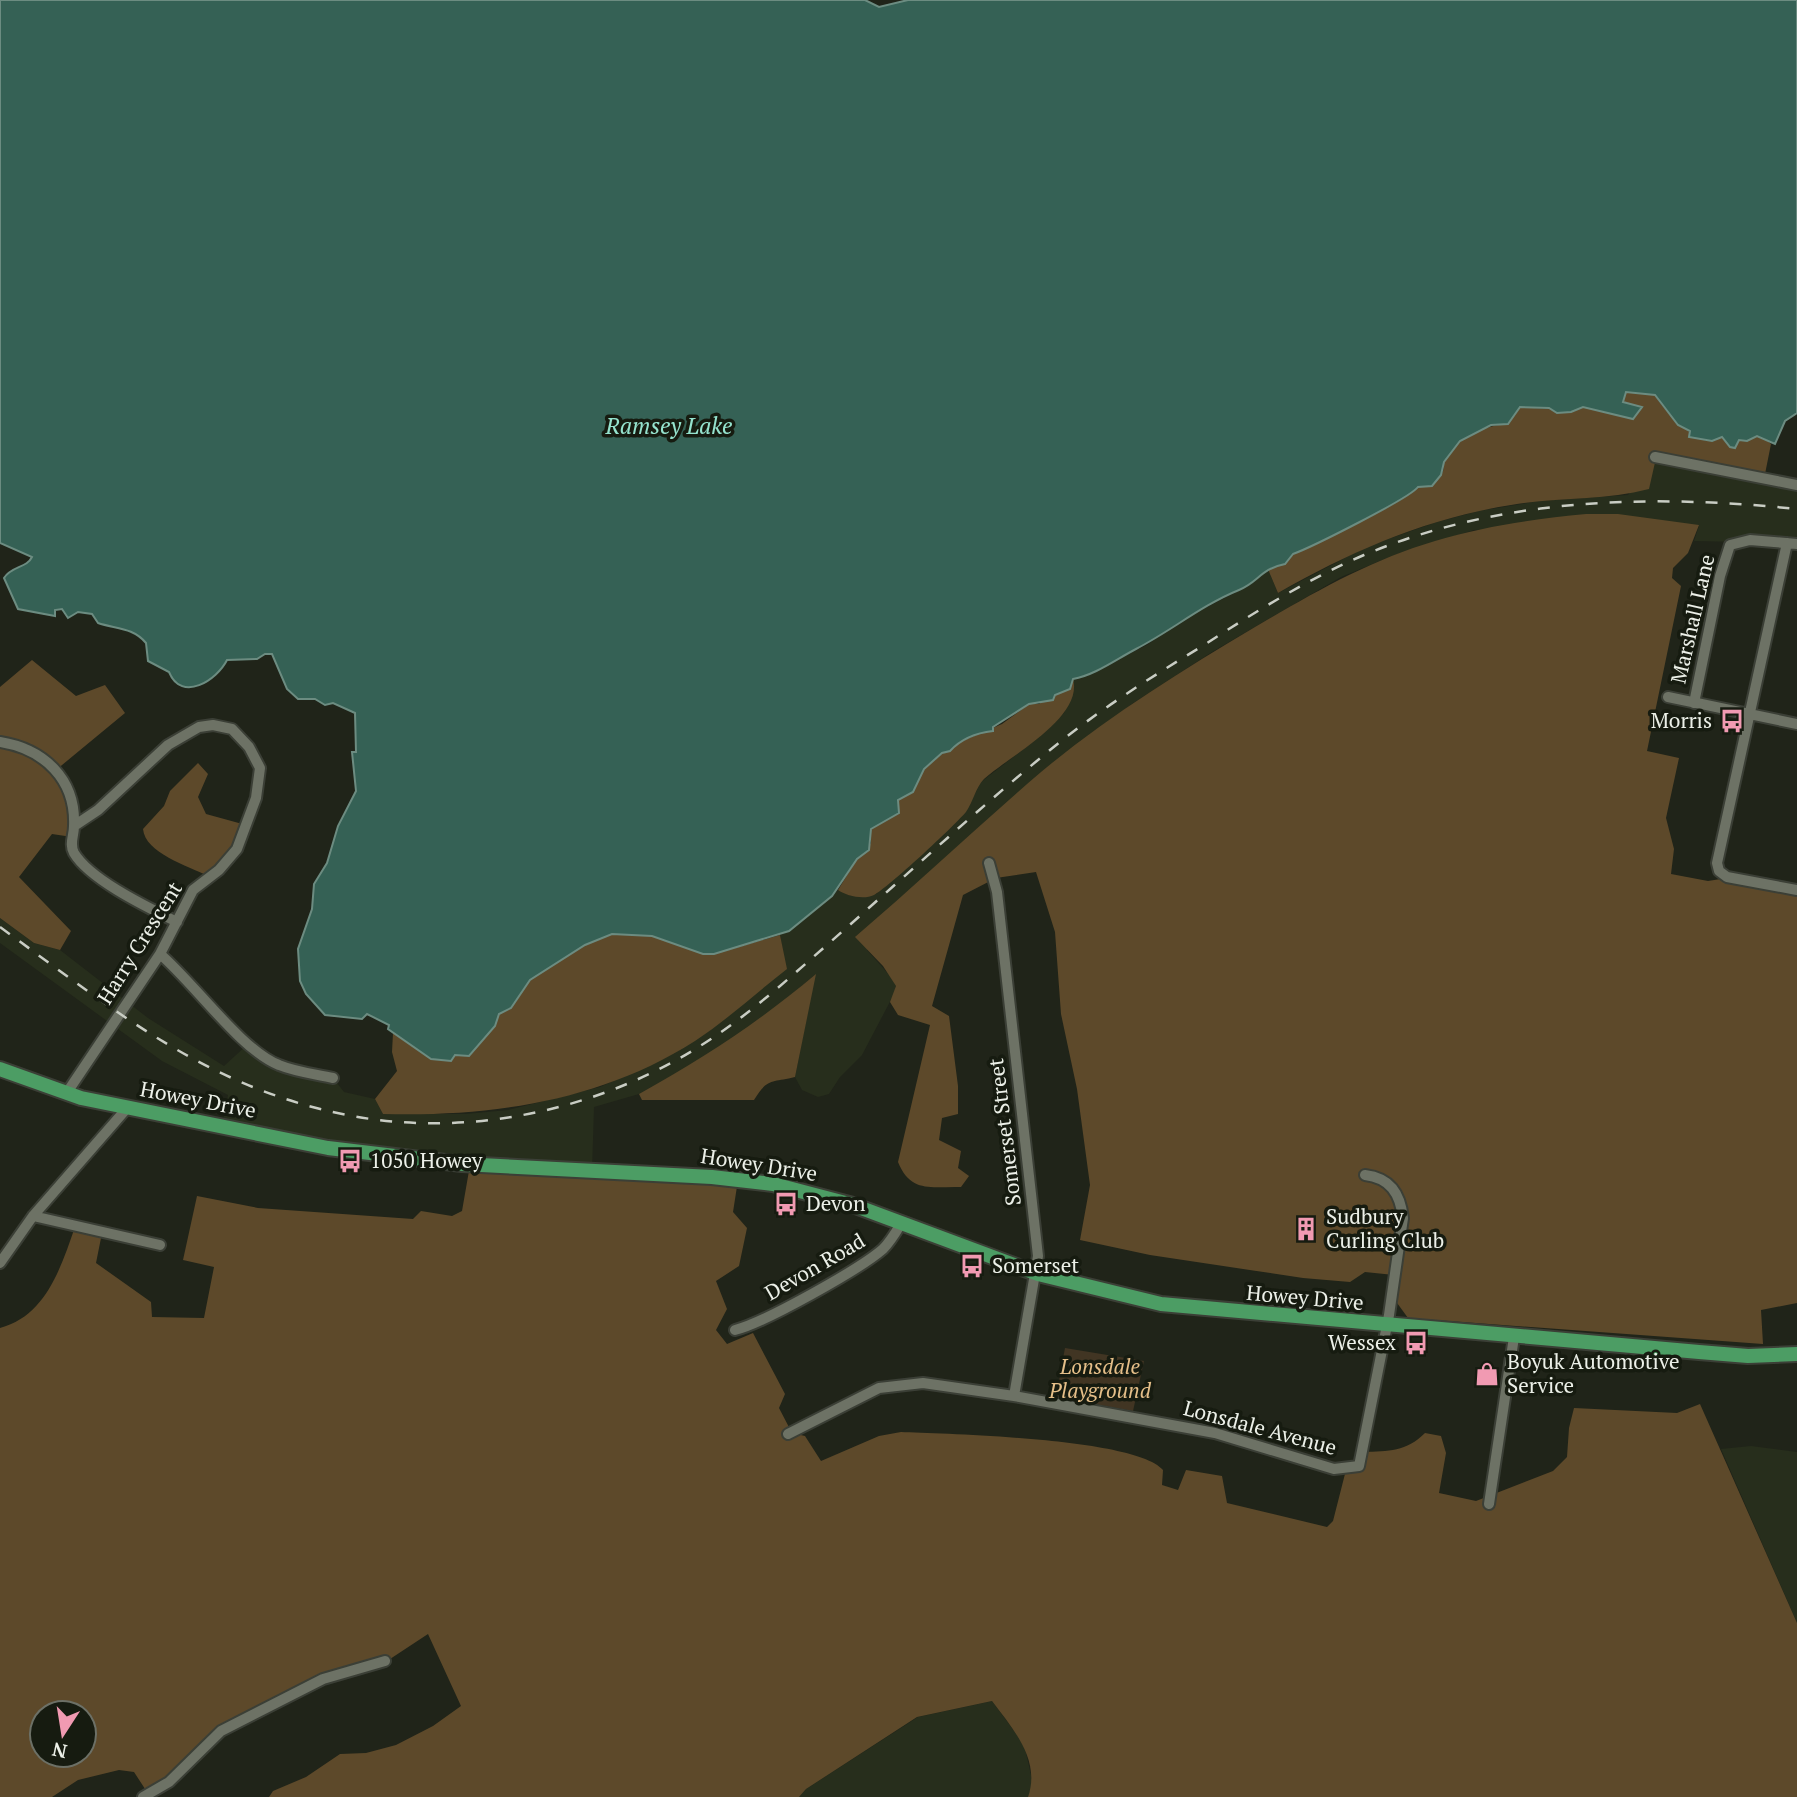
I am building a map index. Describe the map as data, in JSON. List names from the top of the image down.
{
  "streets": {
    "main road": ["Howey Drive"],
    "street": [
      "Marshall Lane",
      "Harry Crescent",
      "Somerset Street",
      "Devon Road",
      "Lonsdale Avenue"
    ]
  },
  "crossings": [
    ["Harry Crescent", "Howey Drive"],
    ["Howey Drive", "Somerset Street"],
    ["Howey Drive", "Devon Road"],
    ["Howey Drive", "Lonsdale Avenue"],
    ["Somerset Street", "Lonsdale Avenue"]
  ],
  "water": ["Ramsey Lake"],
  "parks": ["Lonsdale Playground"],
  "places": {
    "bus stop": [
      "Morris",
      "1050 Howey",
      "Devon",
      "Somerset",
      "Wessex"
    ],
    "building": ["Sudbury Curling Club"],
    "shop": ["Boyuk Automotive Service"]
  },
  "north": "bottom"
}
